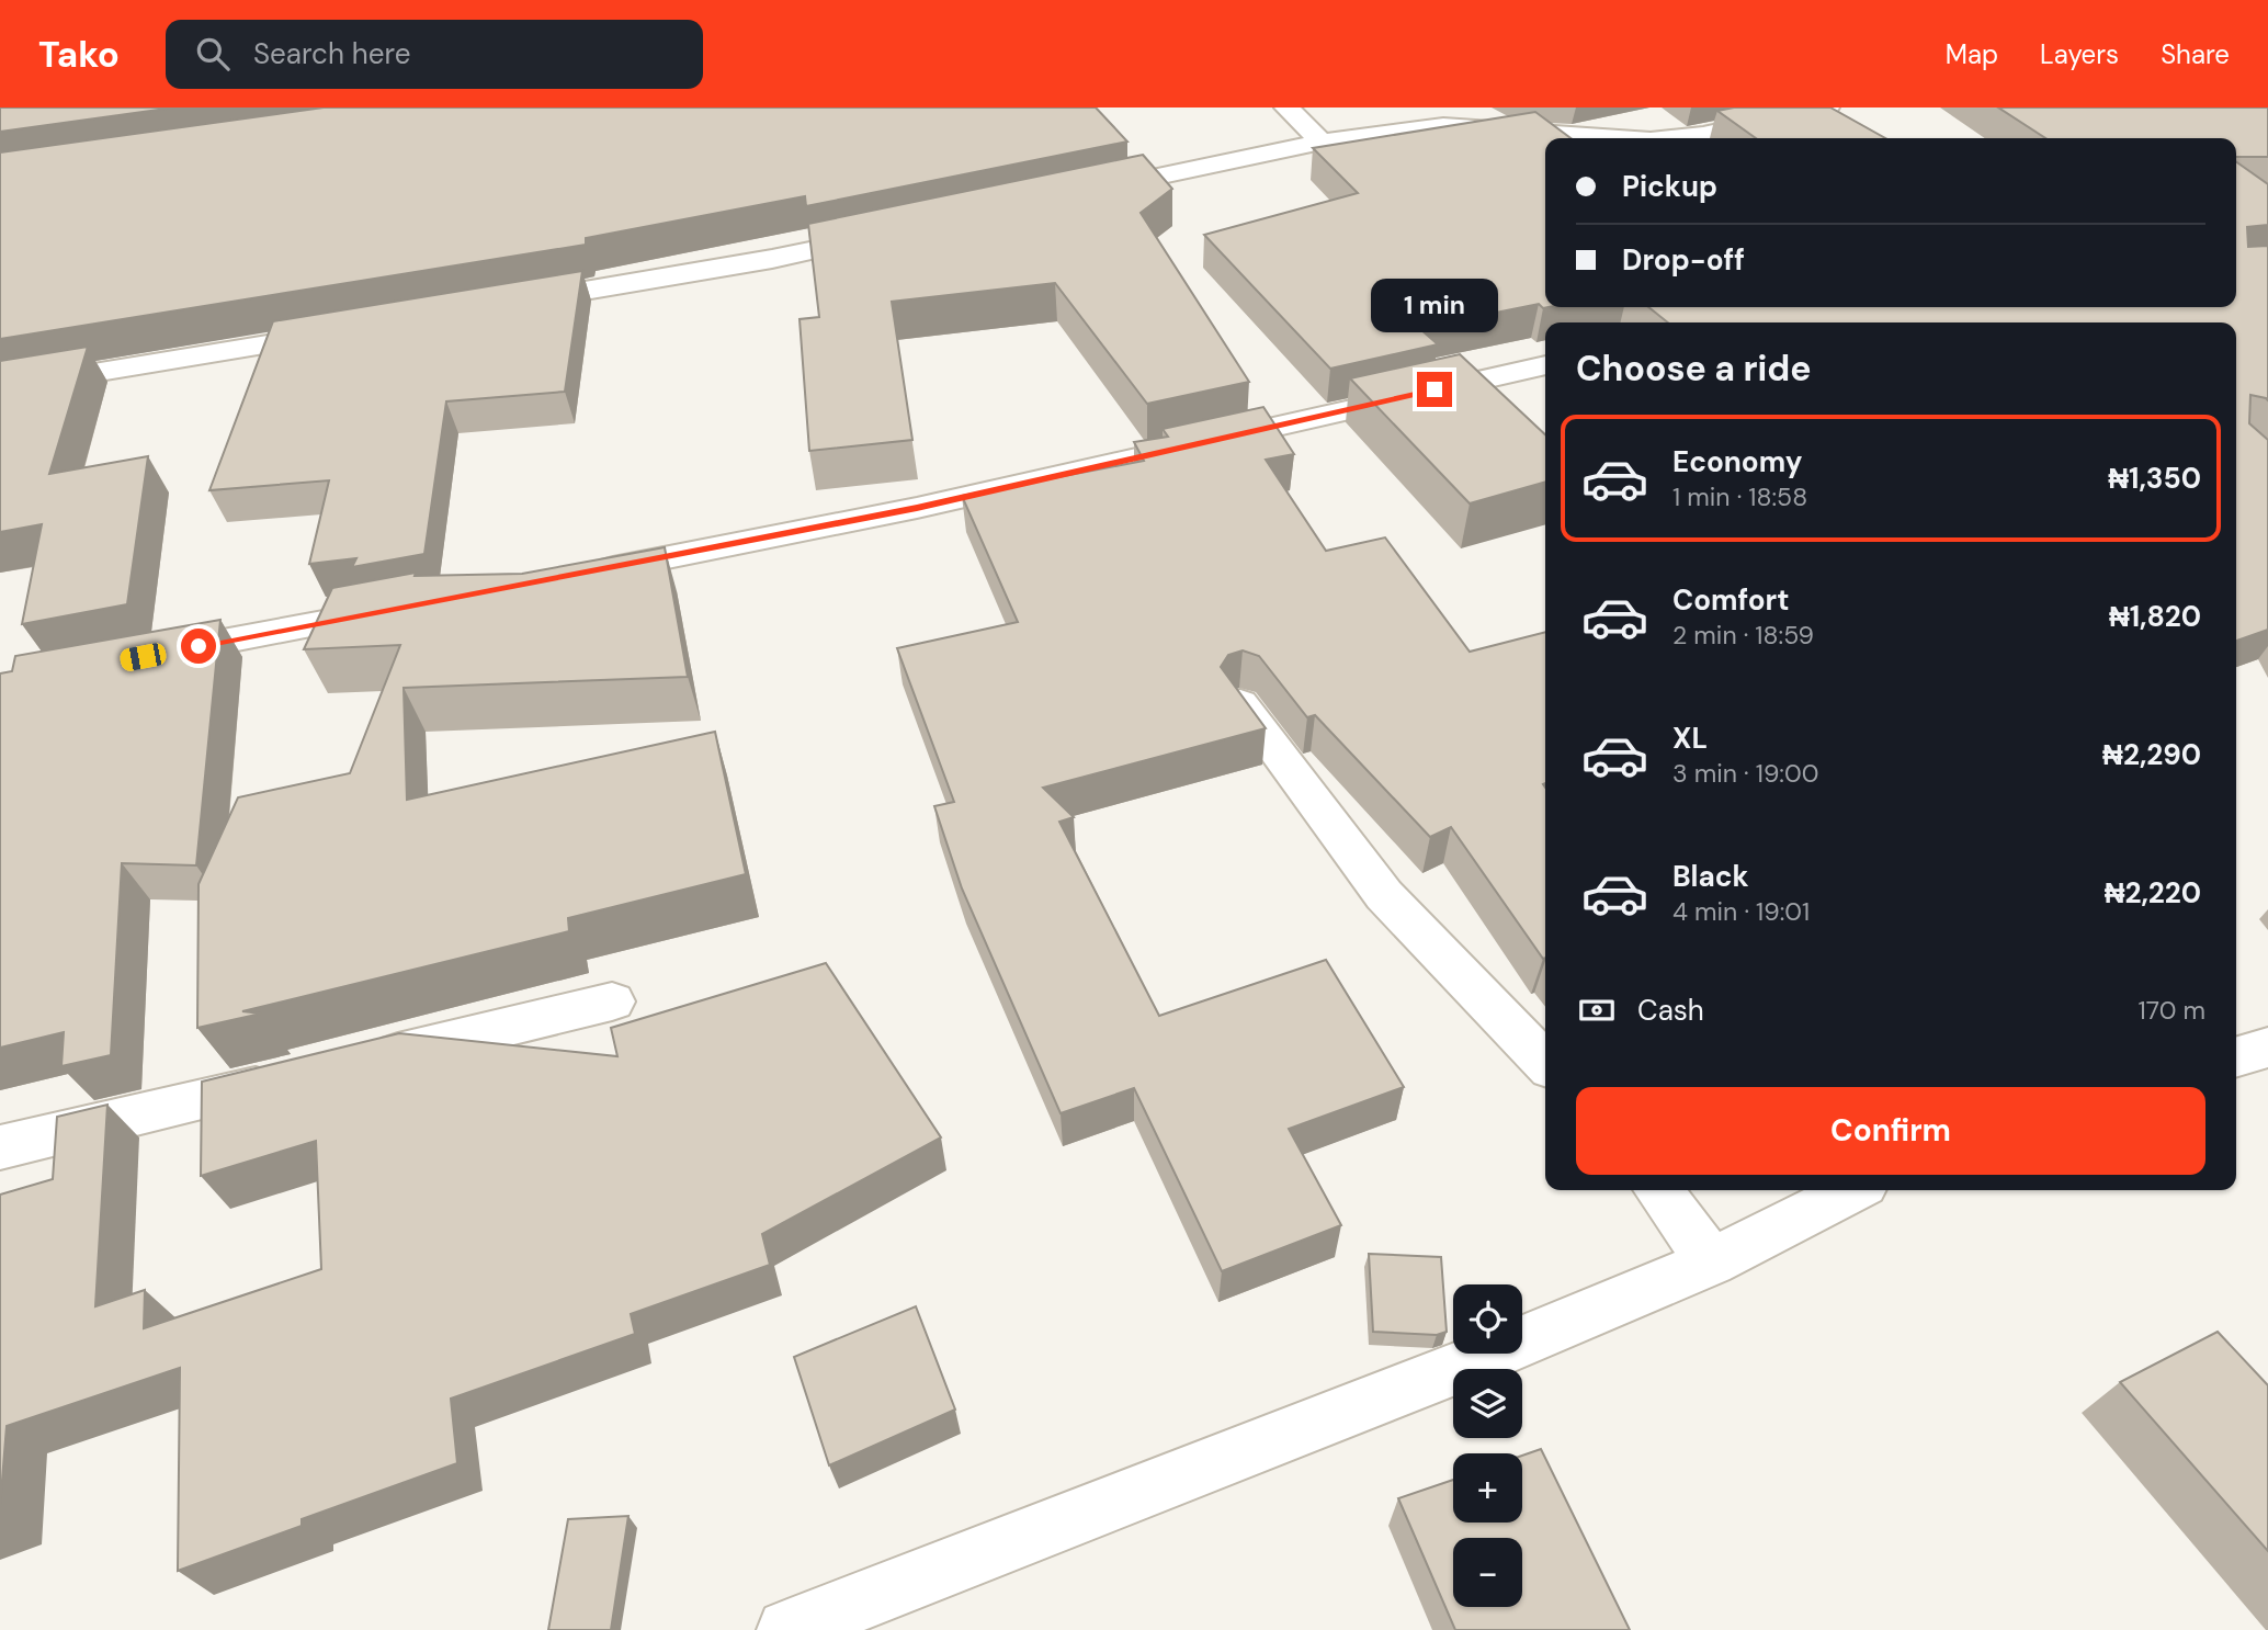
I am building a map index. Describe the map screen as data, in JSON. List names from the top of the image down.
{
  "page": {
    "header": "Tako",
    "search": "Search here",
    "nav": ["Map", "Layers", "Share"],
    "banner": ["Pickup", "Drop-off"],
    "bubble": "1 min",
    "heading": "Choose a ride",
    "list": [
      {
        "name": "Economy",
        "note": "1 min · 18:58",
        "value": "₦1,350"
      },
      {
        "name": "Comfort",
        "note": "2 min · 18:59",
        "value": "₦1,820"
      },
      {
        "name": "XL",
        "note": "3 min · 19:00",
        "value": "₦2,290"
      },
      {
        "name": "Black",
        "note": "4 min · 19:01",
        "value": "₦2,220"
      }
    ],
    "pay": ["Cash", "170 m"],
    "buttons": "Confirm",
    "map_buttons": ["+", "−"]
  }
}
